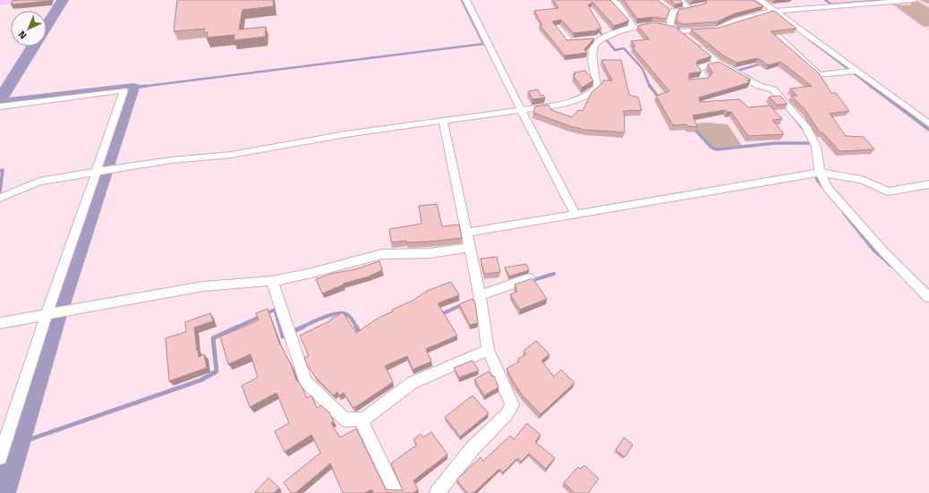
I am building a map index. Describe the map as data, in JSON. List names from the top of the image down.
{
  "north": "bottom left"
}
